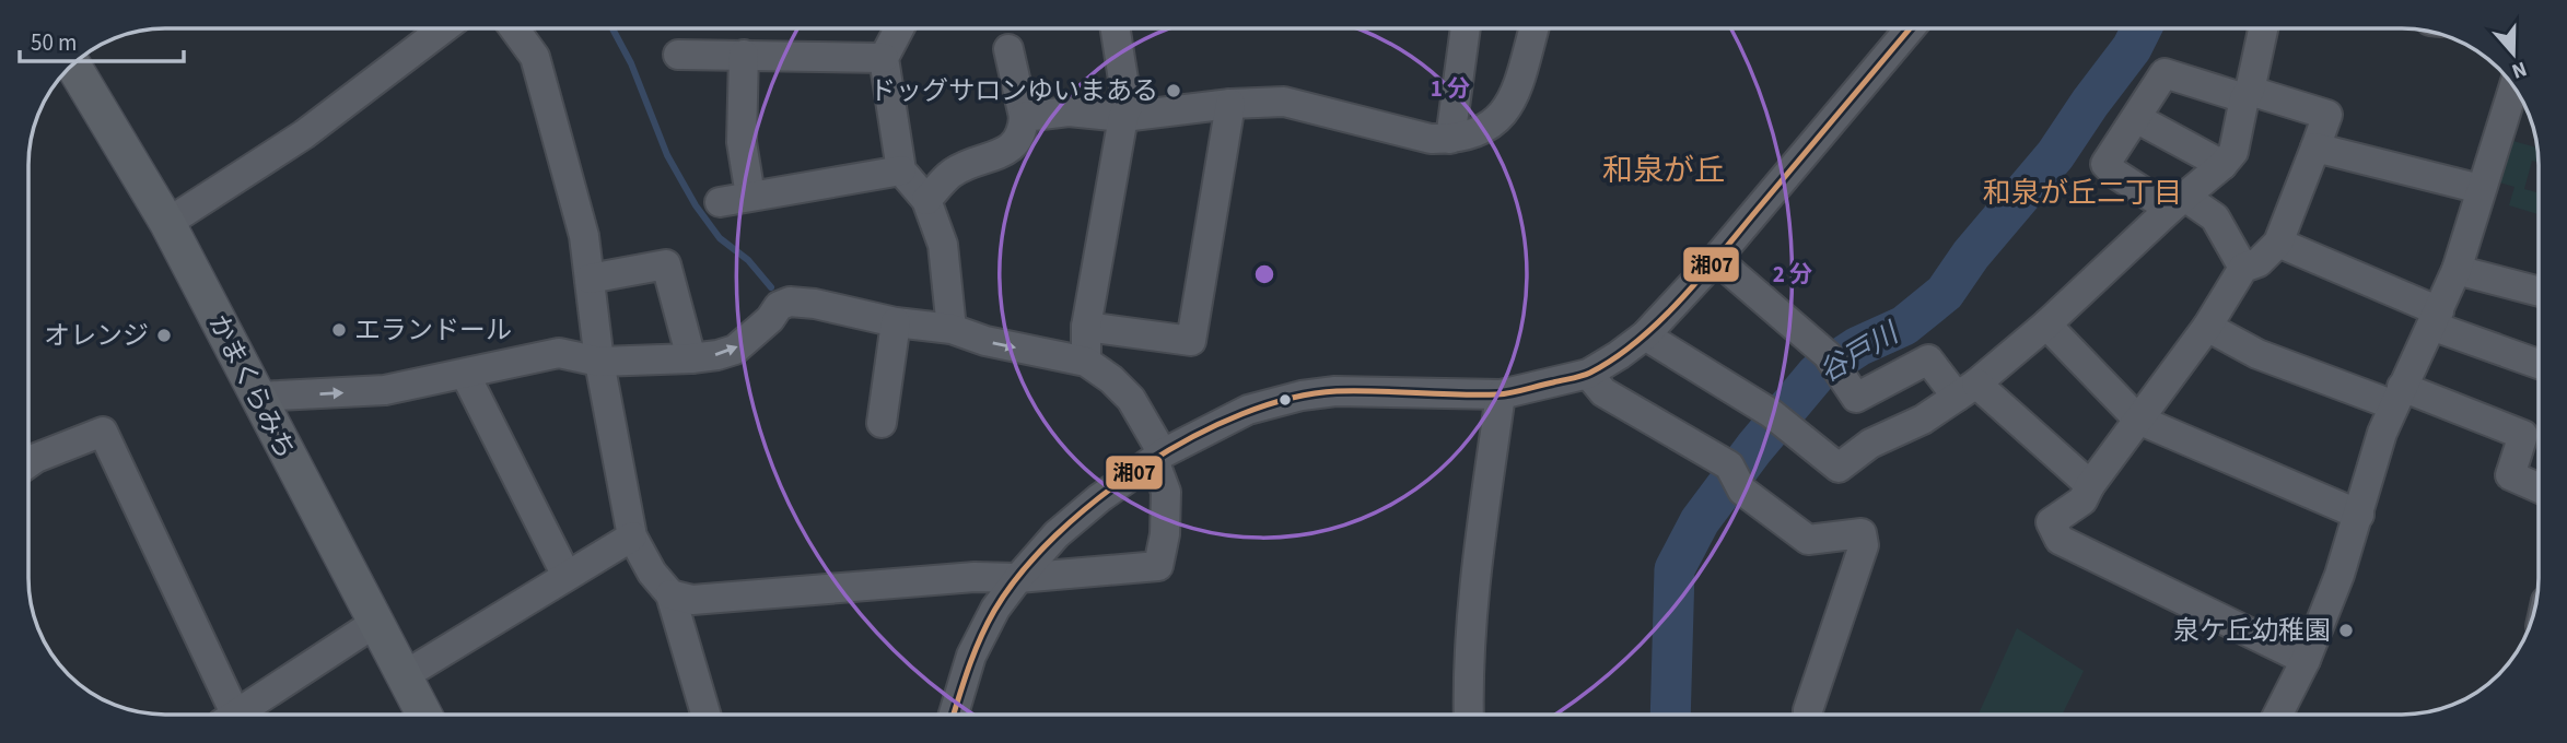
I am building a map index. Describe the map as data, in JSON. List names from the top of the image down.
{
  "streets": {
    "main road": ["かまくらみち"]
  },
  "districts": ["和泉が丘", "和泉が丘二丁目"],
  "water": ["谷戸川"],
  "places": [
    "ドッグサロンゆいまある",
    "エランドール",
    "オレンジ",
    "泉ケ丘幼稚園"
  ],
  "lines": ["transit line 湘07"],
  "scale_bar": "50 m",
  "north": "bottom",
  "rings": ["1 分", "2 分"]
}
